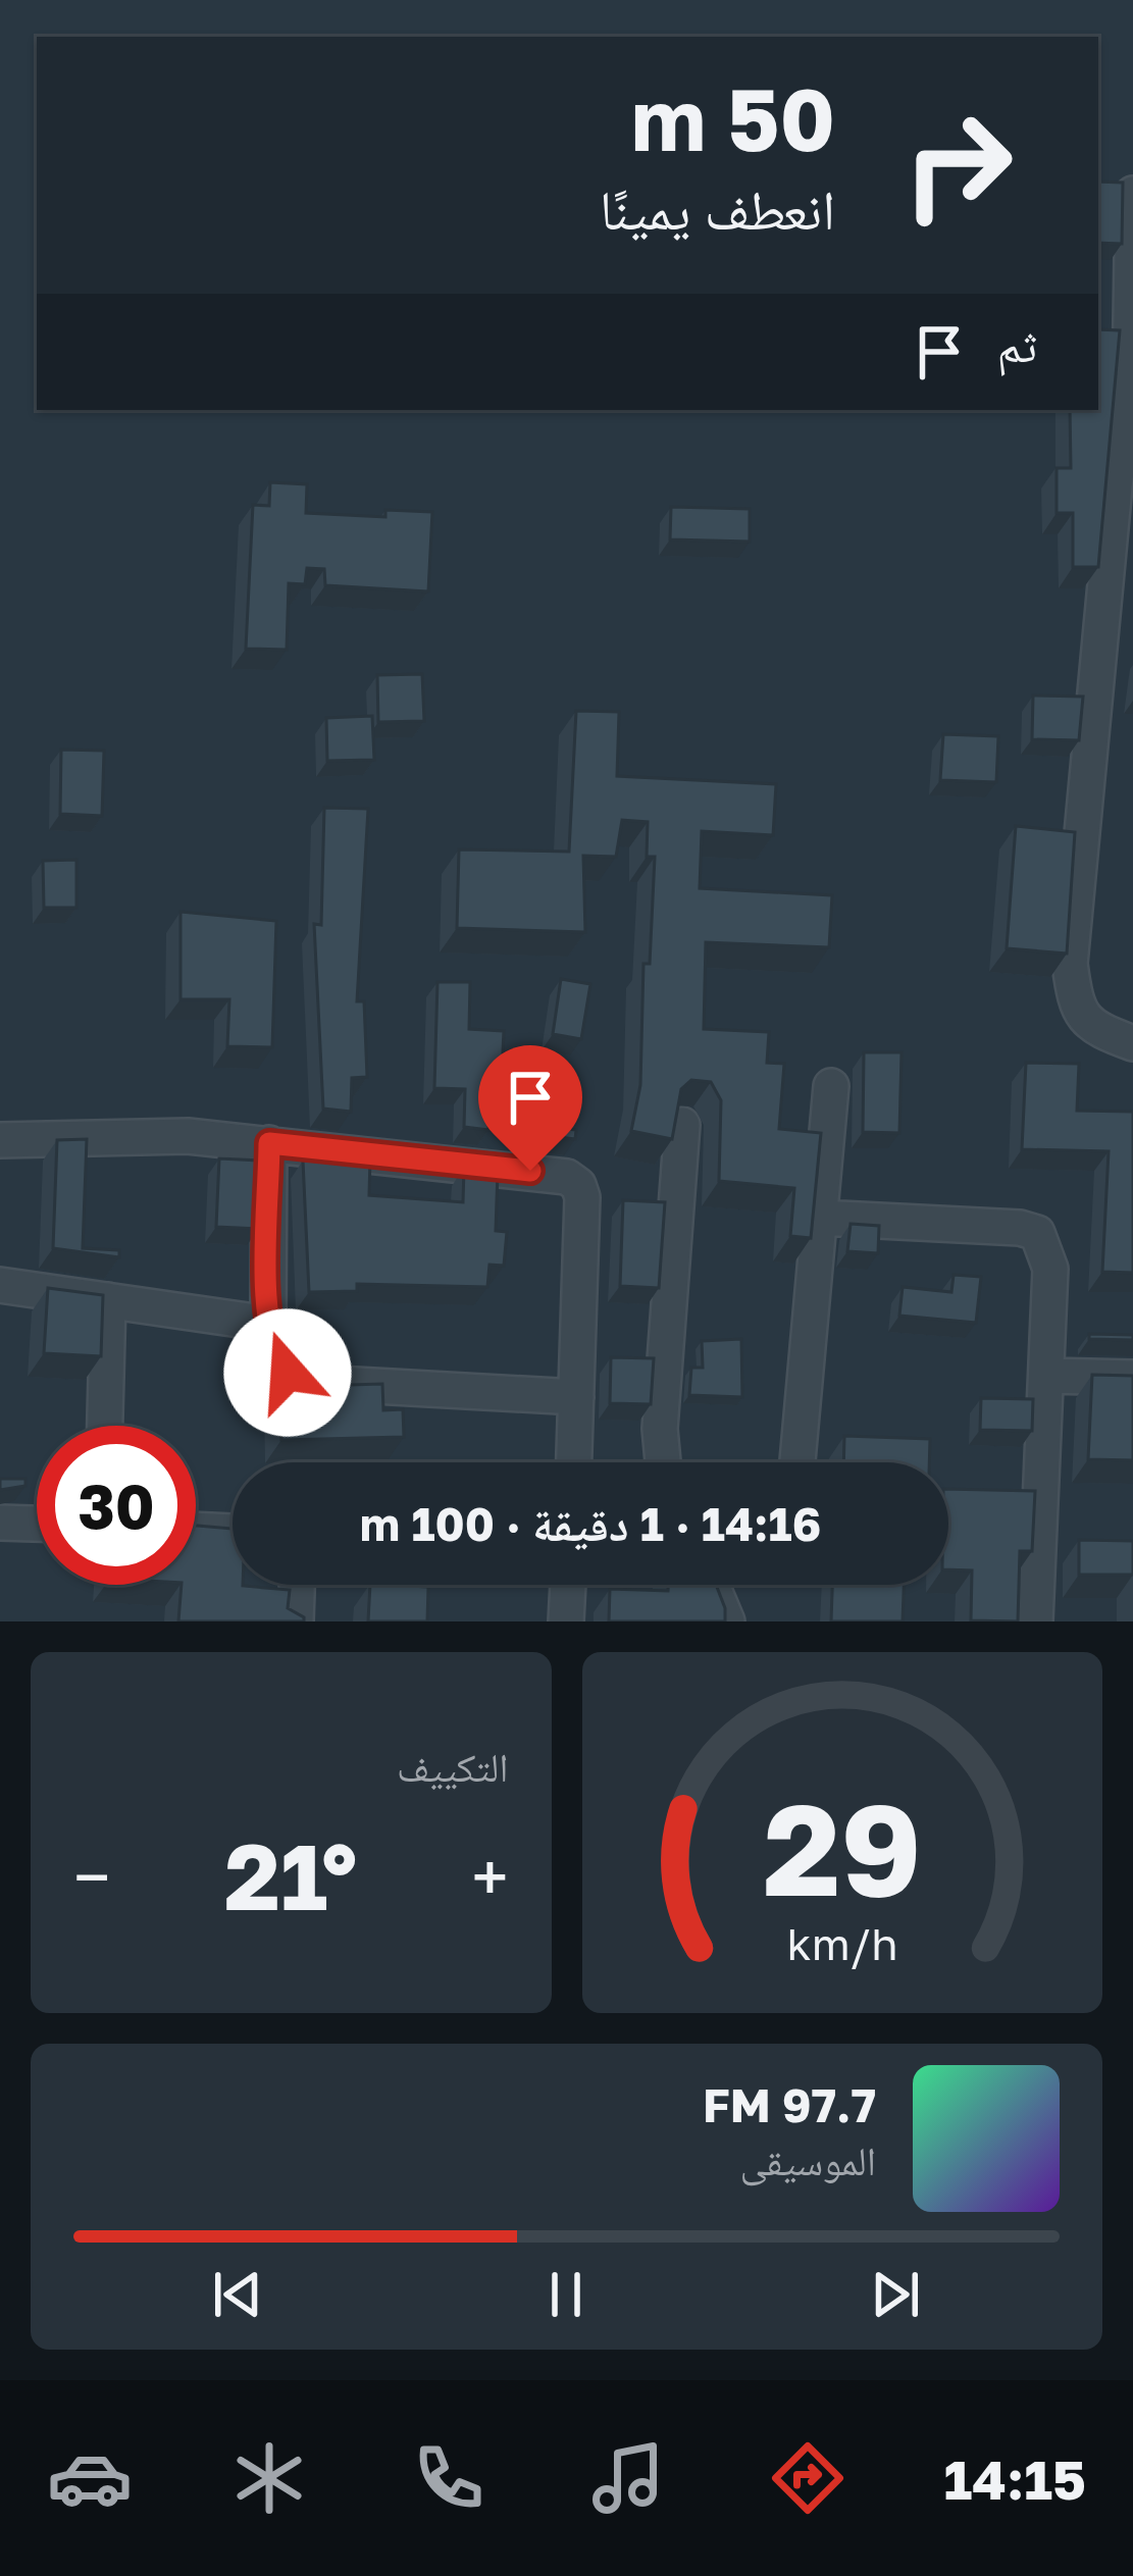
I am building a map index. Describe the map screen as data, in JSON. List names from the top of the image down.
{
  "page": {
    "turn": ["50 m", "انعطف يمينًا"],
    "then": "ثم",
    "limit": "30",
    "trip": "14:16 · 1 دقيقة · 100 m",
    "tile": "التكييف",
    "heat": ["−", "21°", "+"],
    "song": ["97.7 FM", "الموسيقى"],
    "tabs": "14:15",
    "gauge": ["29", "km/h"]
  }
}
